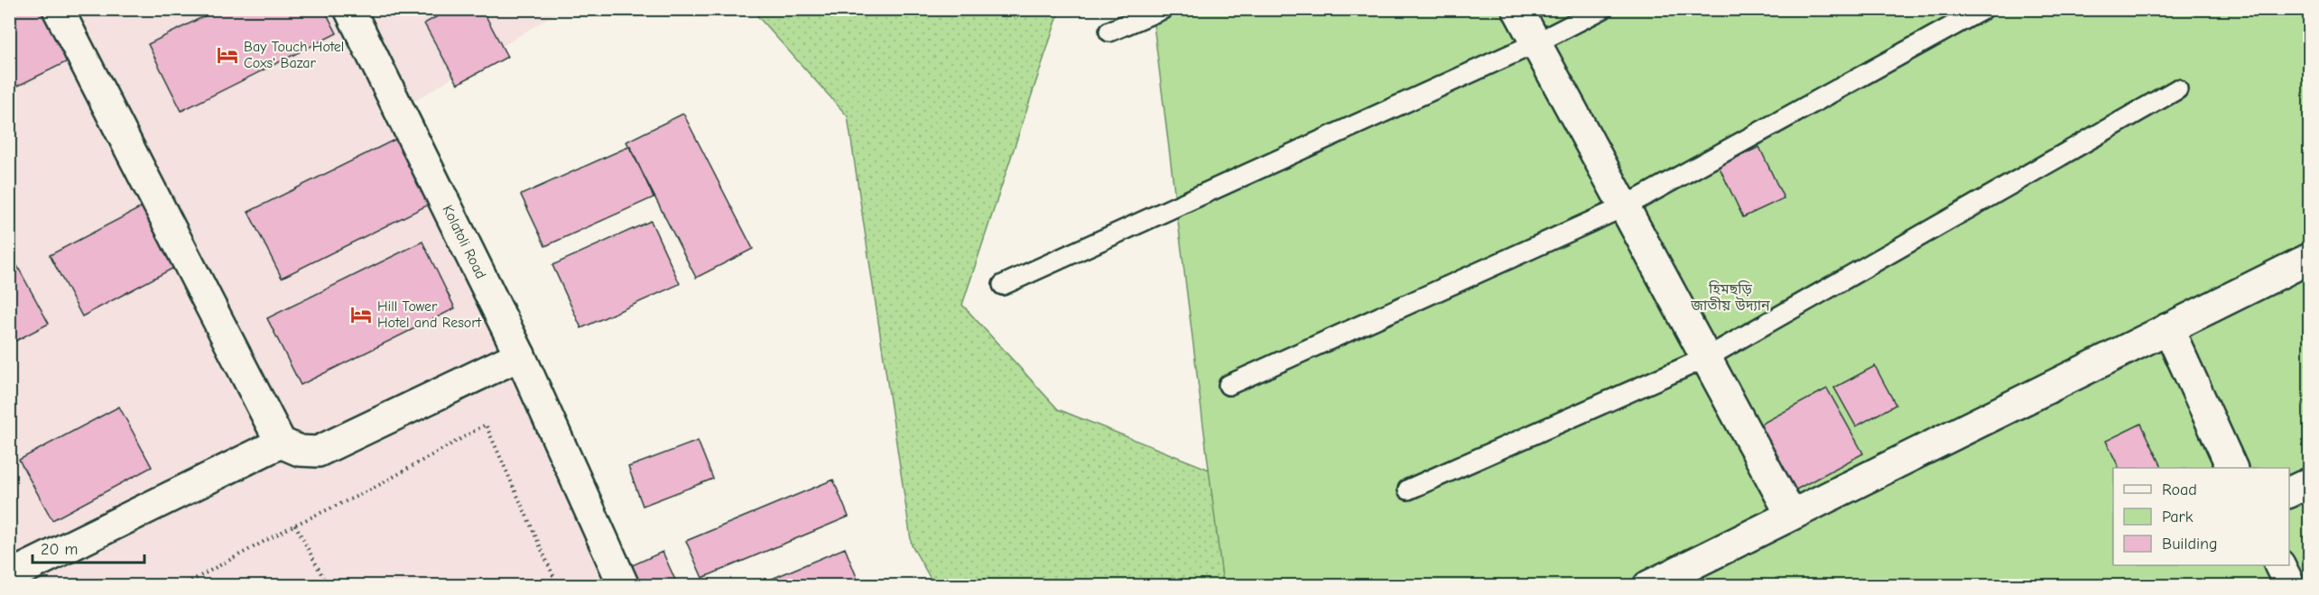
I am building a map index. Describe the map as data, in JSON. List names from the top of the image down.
{
  "streets": {
    "street": ["Kolatoli Road"]
  },
  "parks": ["হিমছড়ি জাতীয় উদ্যান"],
  "places": {
    "hotel": ["Bay Touch Hotel Coxs' Bazar", "Hill Tower Hotel and Resort"]
  },
  "legend": ["Road", "Park", "Building"],
  "scale_bar": "20 m"
}
